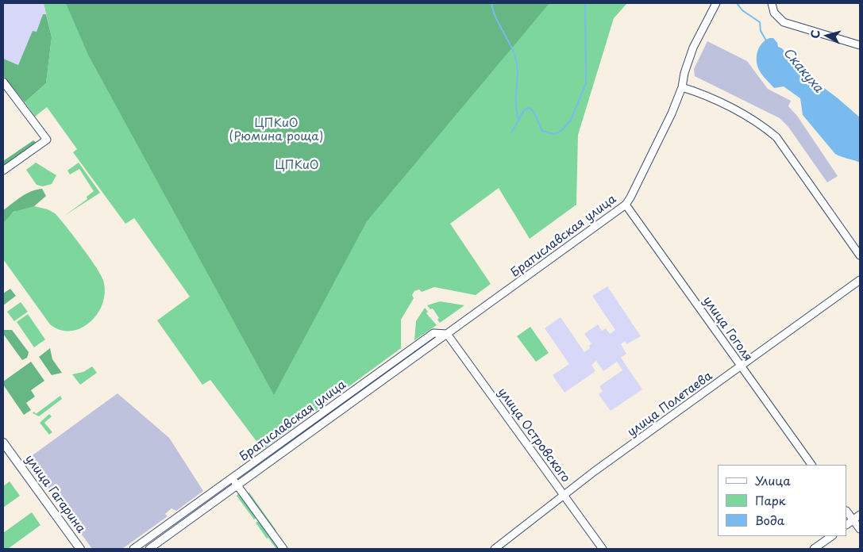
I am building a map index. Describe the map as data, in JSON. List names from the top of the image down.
{
  "streets": {
    "main road": ["улица Гагарина"],
    "street": [
      "Братиславская улица",
      "улица Гоголя",
      "улица Полетаева",
      "улица Островского"
    ]
  },
  "crossings": [
    ["Братиславская улица", "улица Гоголя"],
    ["Братиславская улица", "улица Островского"],
    ["улица Гоголя", "улица Полетаева"],
    ["улица Полетаева", "улица Островского"]
  ],
  "water": ["Скакуха"],
  "parks": ["ЦПКиО (Рюмина роща)", "ЦПКиО"],
  "legend": ["Улица", "Парк", "Вода"],
  "north": "left"
}
